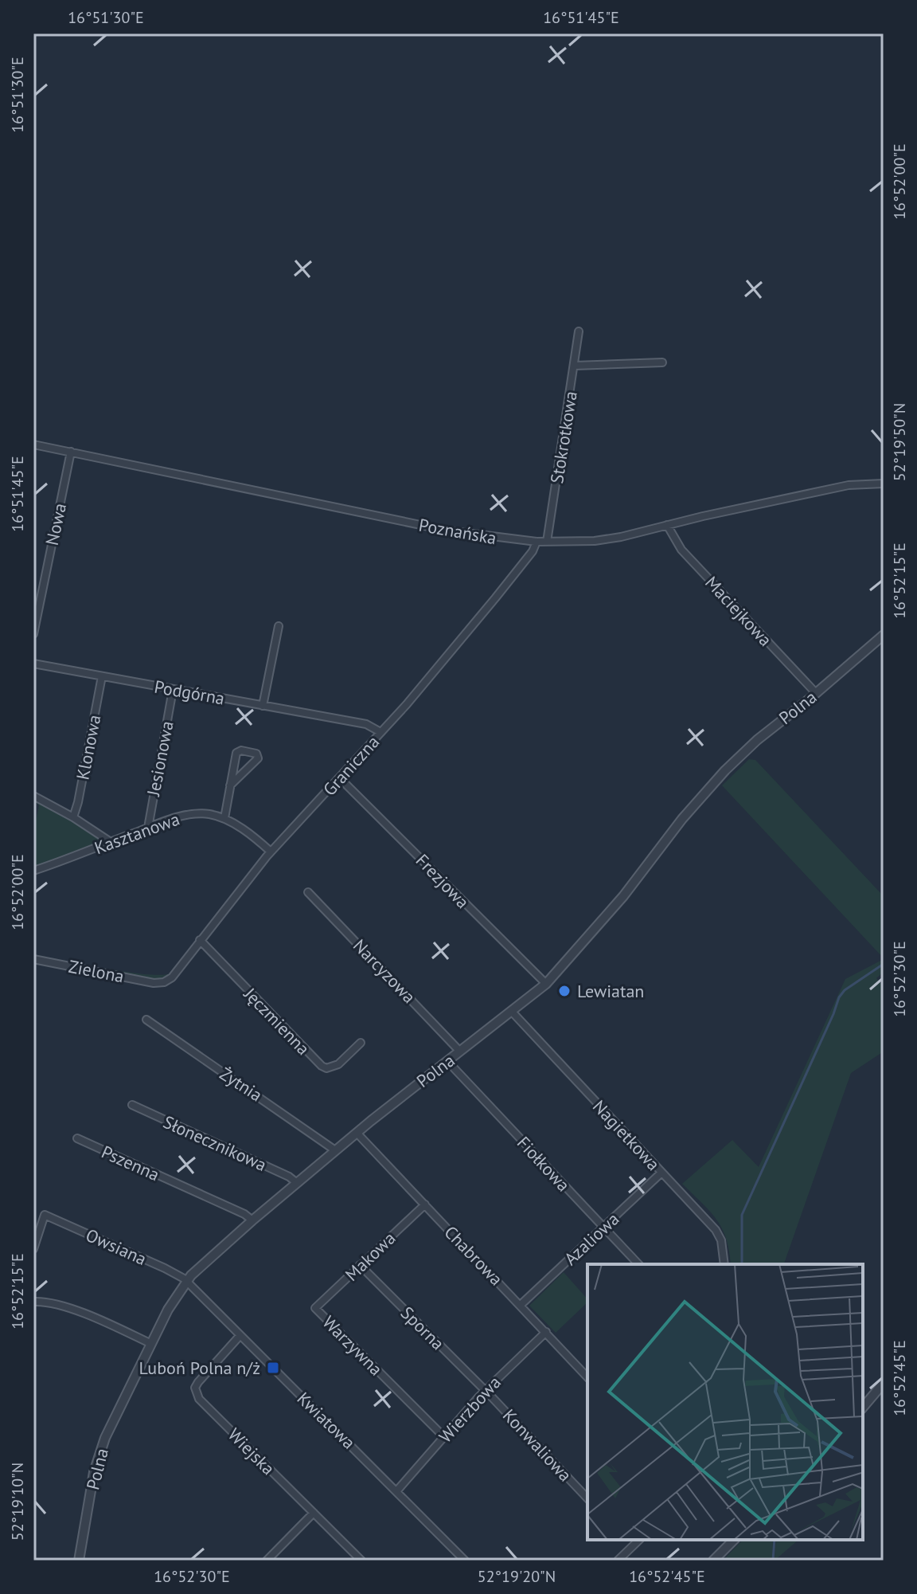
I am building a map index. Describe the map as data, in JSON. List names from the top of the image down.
{
  "streets": {
    "street": [
      "Stokrotkowa",
      "Nowa",
      "Poznańska",
      "Maciejkowa",
      "Podgórna",
      "Polna",
      "Klonowa",
      "Jesionowa",
      "Graniczna",
      "Kasztanowa",
      "Frezjowa",
      "Zielona",
      "Narcyzowa",
      "Jęczmienna",
      "Żytnia",
      "Nagietkowa",
      "Słonecznikowa",
      "Pszenna",
      "Fiołkowa",
      "Azaliowa",
      "Owsiana",
      "Chabrowa",
      "Makowa",
      "Sporna",
      "Warzywna",
      "Wierzbowa",
      "Kwiatowa",
      "Konwaliowa",
      "Wiejska"
    ]
  },
  "crossings": [
    ["Stokrotkowa", "Poznańska"],
    ["Nowa", "Poznańska"],
    ["Poznańska", "Maciejkowa"],
    ["Poznańska", "Graniczna"],
    ["Maciejkowa", "Polna"],
    ["Podgórna", "Klonowa"],
    ["Podgórna", "Jesionowa"],
    ["Podgórna", "Graniczna"],
    ["Polna", "Frezjowa"],
    ["Polna", "Narcyzowa"],
    ["Polna", "Żytnia"],
    ["Polna", "Nagietkowa"],
    ["Polna", "Słonecznikowa"],
    ["Polna", "Pszenna"],
    ["Polna", "Fiołkowa"],
    ["Polna", "Owsiana"],
    ["Polna", "Chabrowa"],
    ["Polna", "Kwiatowa"],
    ["Jesionowa", "Kasztanowa"],
    ["Graniczna", "Kasztanowa"],
    ["Graniczna", "Frezjowa"],
    ["Graniczna", "Zielona"],
    ["Graniczna", "Jęczmienna"],
    ["Nagietkowa", "Azaliowa"],
    ["Fiołkowa", "Azaliowa"],
    ["Azaliowa", "Chabrowa"],
    ["Owsiana", "Kwiatowa"],
    ["Chabrowa", "Makowa"],
    ["Chabrowa", "Wierzbowa"],
    ["Makowa", "Sporna"],
    ["Makowa", "Warzywna"],
    ["Sporna", "Wierzbowa"],
    ["Sporna", "Konwaliowa"],
    ["Warzywna", "Wierzbowa"],
    ["Wierzbowa", "Kwiatowa"],
    ["Wierzbowa", "Konwaliowa"],
    ["Kwiatowa", "Wiejska"]
  ],
  "places": {
    "other": ["Lewiatan"],
    "transit": ["Luboń Polna n/ż"]
  },
  "coordinates": [
    "16°51'30\"E",
    "16°51'45\"E",
    "16°52'00\"E",
    "52°19'50\"N",
    "16°52'15\"E",
    "16°52'30\"E",
    "16°52'45\"E",
    "52°19'10\"N",
    "52°19'20\"N"
  ]
}
